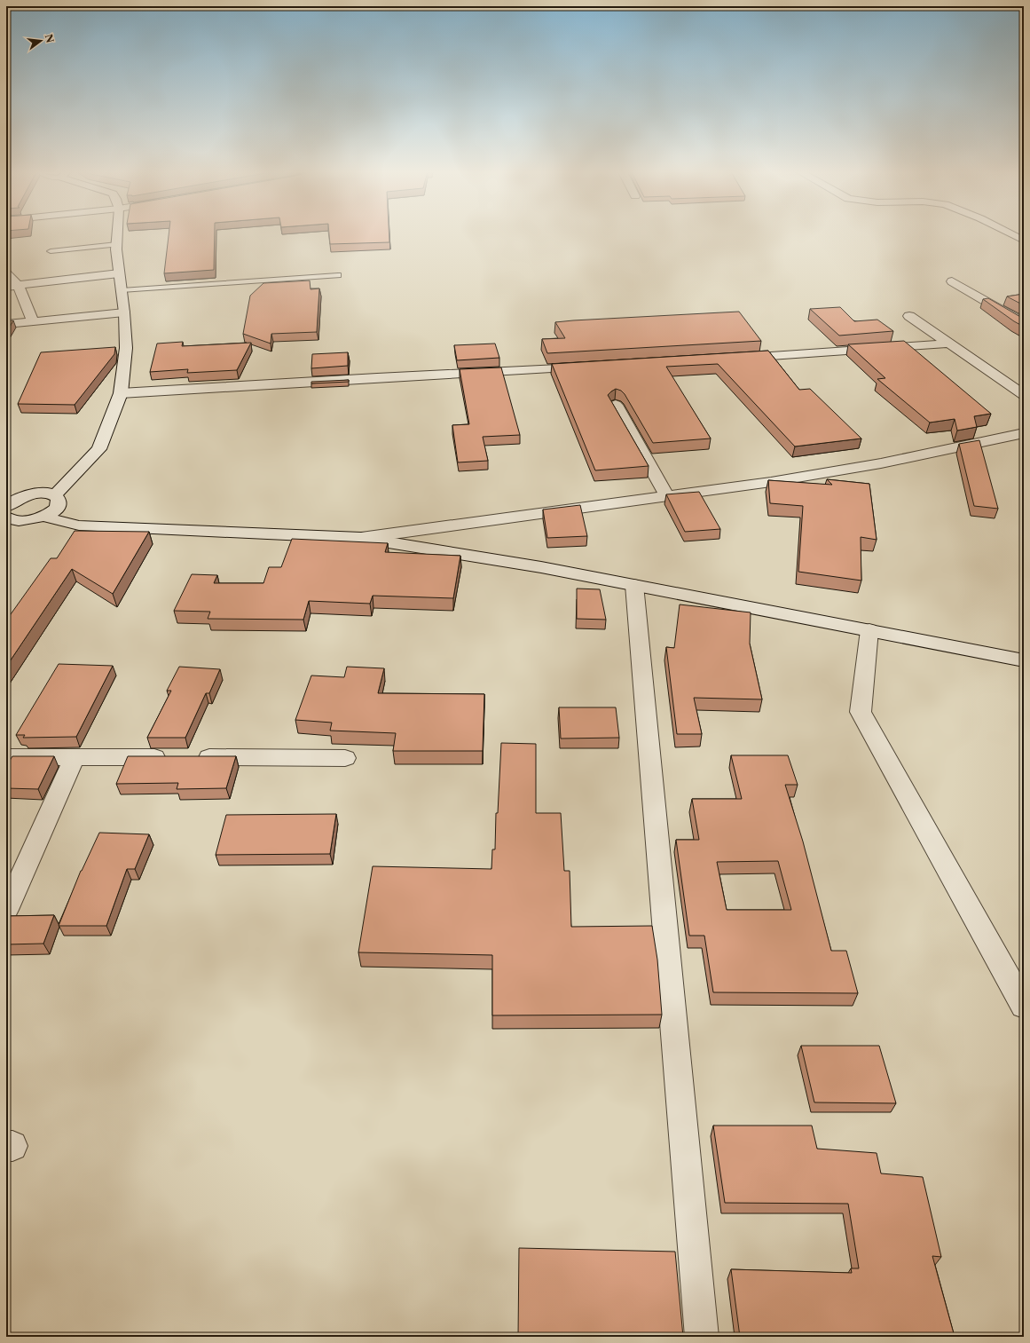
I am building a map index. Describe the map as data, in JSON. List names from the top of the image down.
{
  "north": "right"
}
